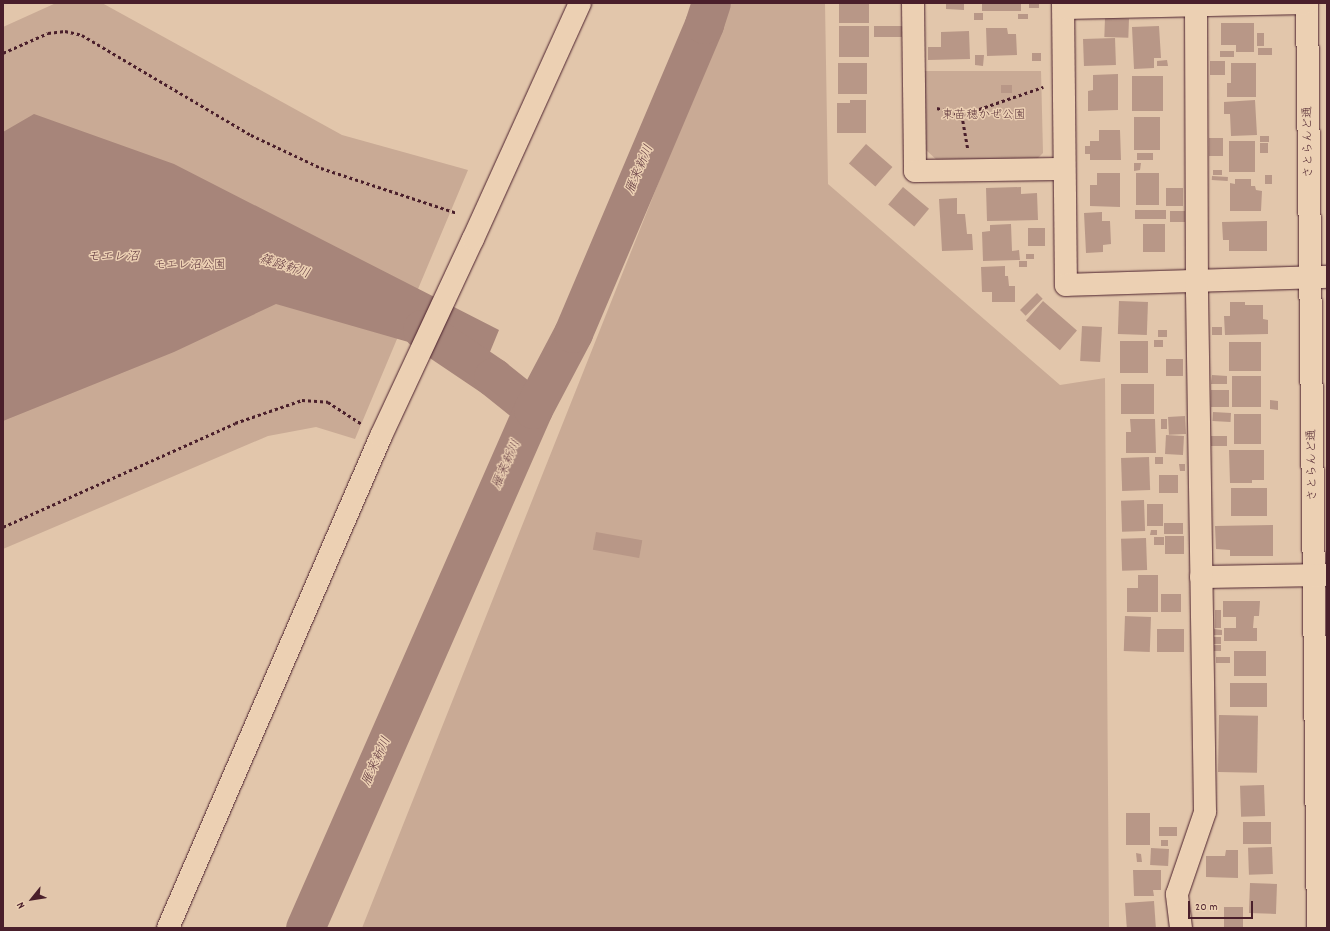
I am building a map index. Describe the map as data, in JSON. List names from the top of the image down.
{
  "streets": {
    "street": ["さとらんど通"]
  },
  "water": ["雁来新川", "モエレ沼", "篠路新川"],
  "parks": ["東苗穂かぜ公園", "モエレ沼公園"],
  "scale_bar": "20 m",
  "north": "bottom left"
}
